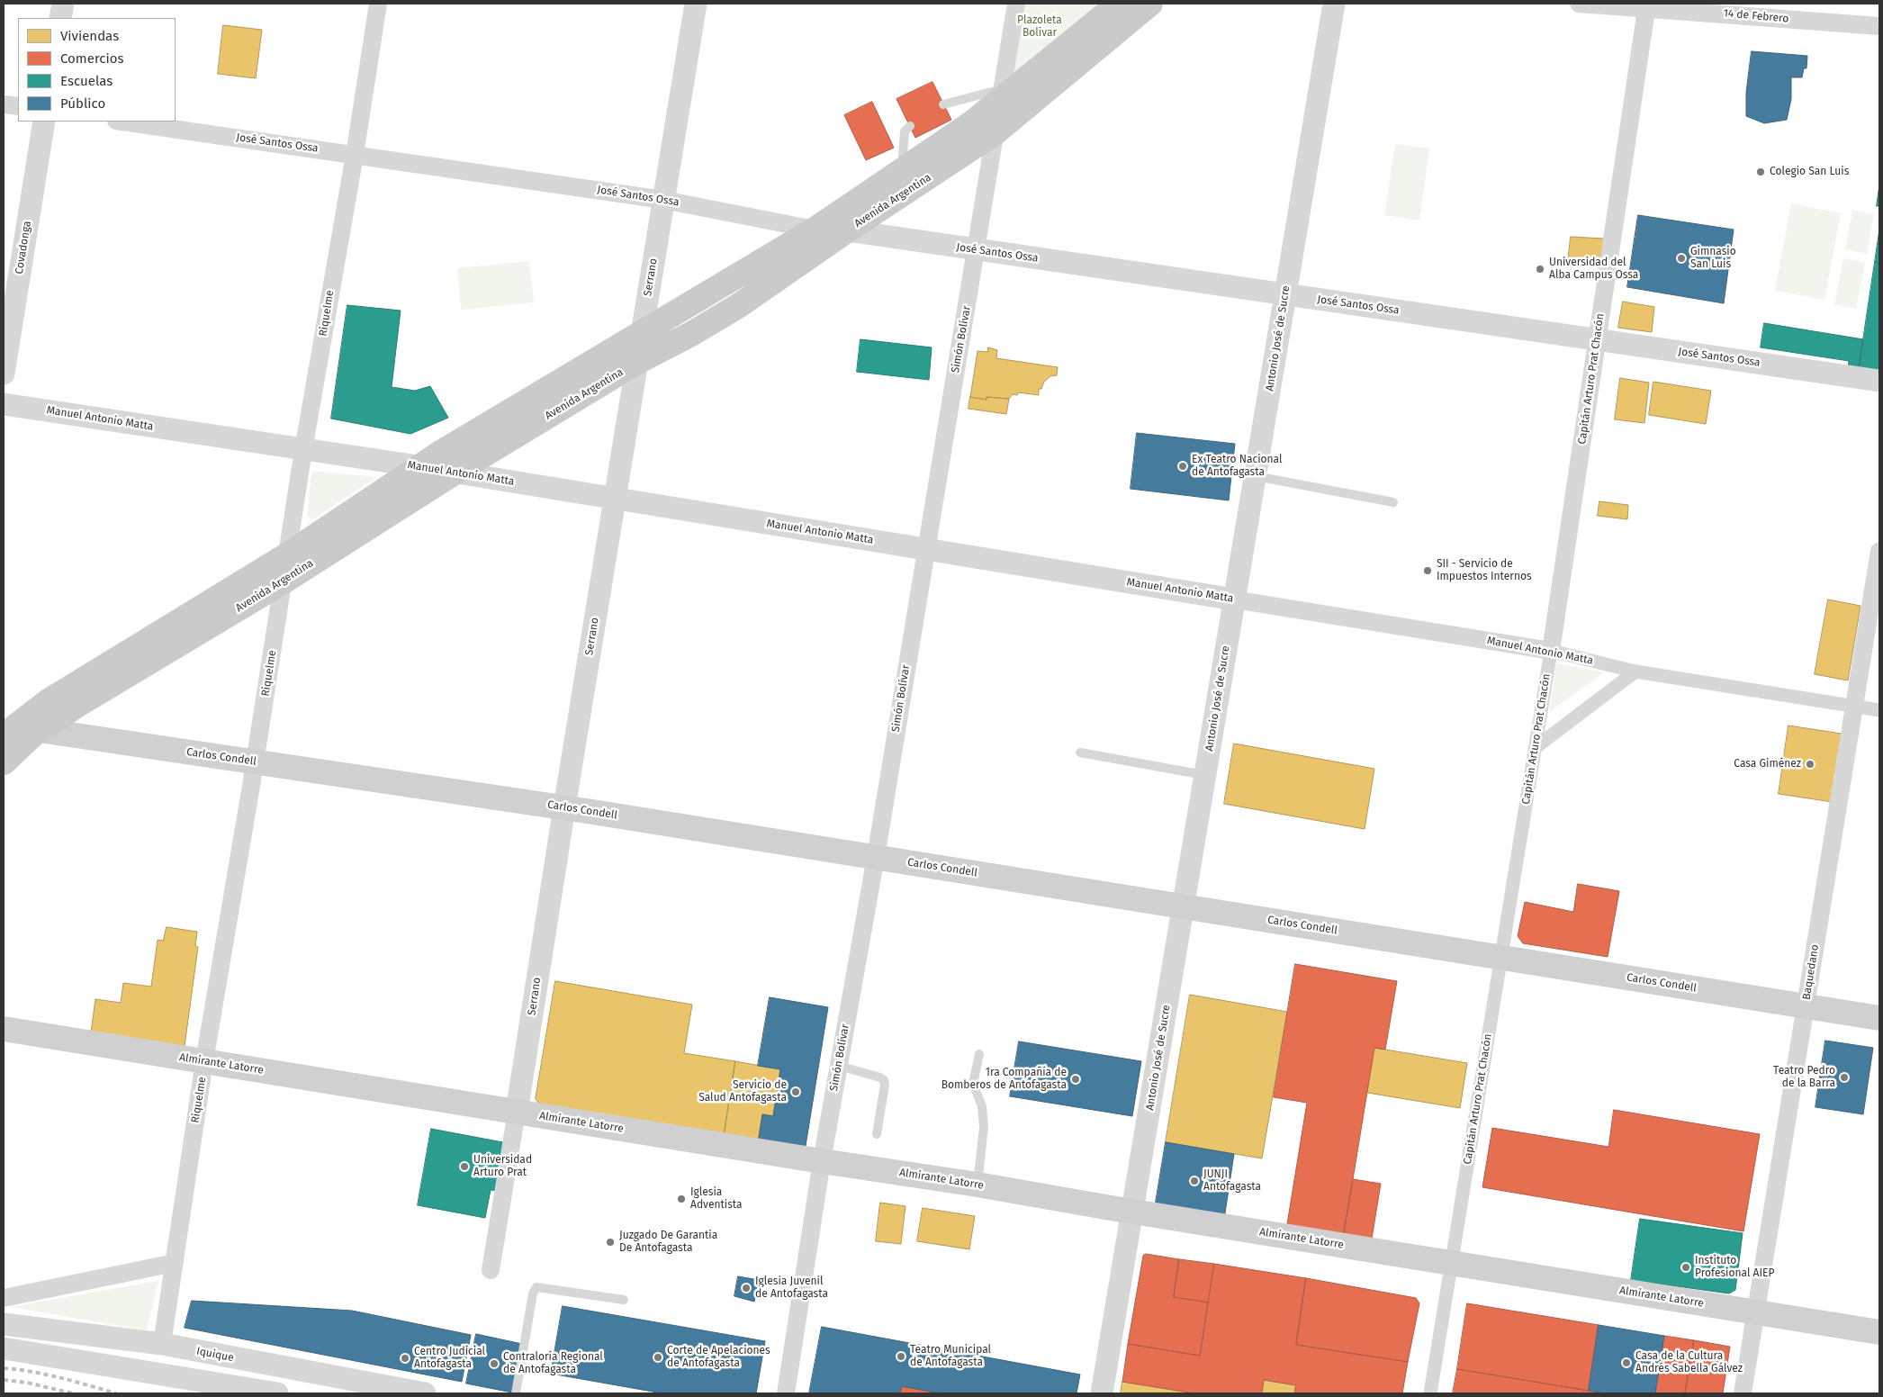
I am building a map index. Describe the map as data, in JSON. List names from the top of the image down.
{
  "streets": {
    "main road": ["Avenida Argentina", "Carlos Condell", "Almirante Latorre"],
    "street": [
      "14 de Febrero",
      "José Santos Ossa",
      "Covadonga",
      "Serrano",
      "Riquelme",
      "Antonio José de Sucre",
      "Simón Bolívar",
      "Capitán Arturo Prat Chacón",
      "Manuel Antonio Matta",
      "Baquedano",
      "Iquique"
    ]
  },
  "crossings": [
    ["14 de Febrero", "Capitán Arturo Prat Chacón"],
    ["José Santos Ossa", "Avenida Argentina"],
    ["José Santos Ossa", "Serrano"],
    ["José Santos Ossa", "Riquelme"],
    ["José Santos Ossa", "Antonio José de Sucre"],
    ["José Santos Ossa", "Simón Bolívar"],
    ["José Santos Ossa", "Capitán Arturo Prat Chacón"],
    ["Avenida Argentina", "Serrano"],
    ["Avenida Argentina", "Riquelme"],
    ["Avenida Argentina", "Simón Bolívar"],
    ["Avenida Argentina", "Manuel Antonio Matta"],
    ["Avenida Argentina", "Carlos Condell"],
    ["Serrano", "Manuel Antonio Matta"],
    ["Serrano", "Carlos Condell"],
    ["Serrano", "Almirante Latorre"],
    ["Riquelme", "Manuel Antonio Matta"],
    ["Riquelme", "Carlos Condell"],
    ["Riquelme", "Almirante Latorre"],
    ["Riquelme", "Iquique"],
    ["Antonio José de Sucre", "Manuel Antonio Matta"],
    ["Antonio José de Sucre", "Carlos Condell"],
    ["Antonio José de Sucre", "Almirante Latorre"],
    ["Simón Bolívar", "Manuel Antonio Matta"],
    ["Simón Bolívar", "Carlos Condell"],
    ["Simón Bolívar", "Almirante Latorre"],
    ["Capitán Arturo Prat Chacón", "Manuel Antonio Matta"],
    ["Capitán Arturo Prat Chacón", "Carlos Condell"],
    ["Capitán Arturo Prat Chacón", "Almirante Latorre"],
    ["Manuel Antonio Matta", "Baquedano"],
    ["Carlos Condell", "Baquedano"],
    ["Baquedano", "Almirante Latorre"]
  ],
  "parks": ["Plazoleta Bolívar"],
  "places": [
    "Colegio San Luis",
    "Gimnasio San Luis",
    "Universidad del Alba Campus Ossa",
    "Ex Teatro Nacional de Antofagasta",
    "SII - Servicio de Impuestos Internos",
    "Casa Giménez",
    "Teatro Pedro de la Barra",
    "1ra Compañía de Bomberos de Antofagasta",
    "Servicio de Salud Antofagasta",
    "Universidad Arturo Prat",
    "JUNJI Antofagasta",
    "Iglesia Adventista",
    "Juzgado De Garantia De Antofagasta",
    "Instituto Profesional AIEP",
    "Iglesia Juvenil de Antofagasta",
    "Teatro Municipal de Antofagasta",
    "Corte de Apelaciones de Antofagasta",
    "Centro Judicial Antofagasta",
    "Casa de la Cultura Andrés Sabella Gálvez",
    "Contraloría Regional de Antofagasta"
  ],
  "legend": [
    "Viviendas",
    "Comercios",
    "Escuelas",
    "Público"
  ]
}
